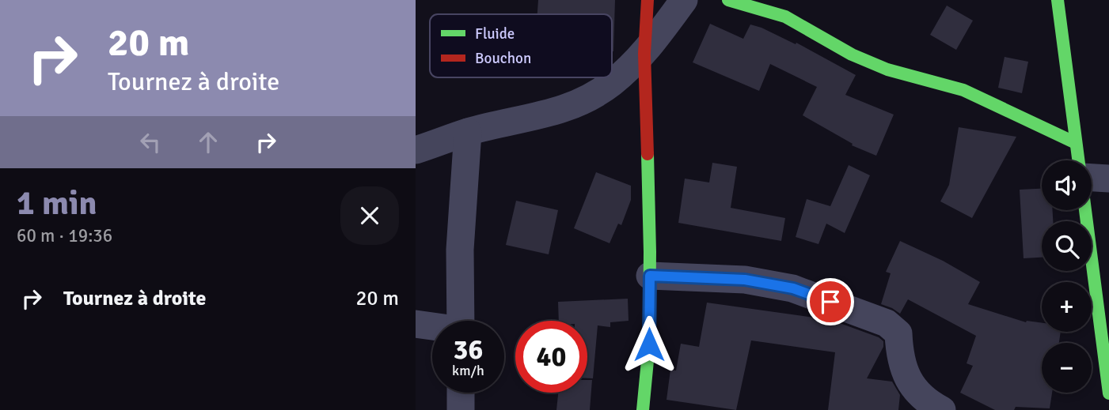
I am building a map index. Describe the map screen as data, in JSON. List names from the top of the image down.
{
  "legend": ["Fluide", "Bouchon"],
  "page": {
    "turn": ["20 m", "Tournez à droite"],
    "map_buttons": ["+", "−"],
    "heading": ["1 min", "60 m · 19:36"],
    "list": [
      {
        "name": "Tournez à droite",
        "value": "20 m"
      }
    ],
    "speed": "36 km/h",
    "limit": "40"
  }
}
